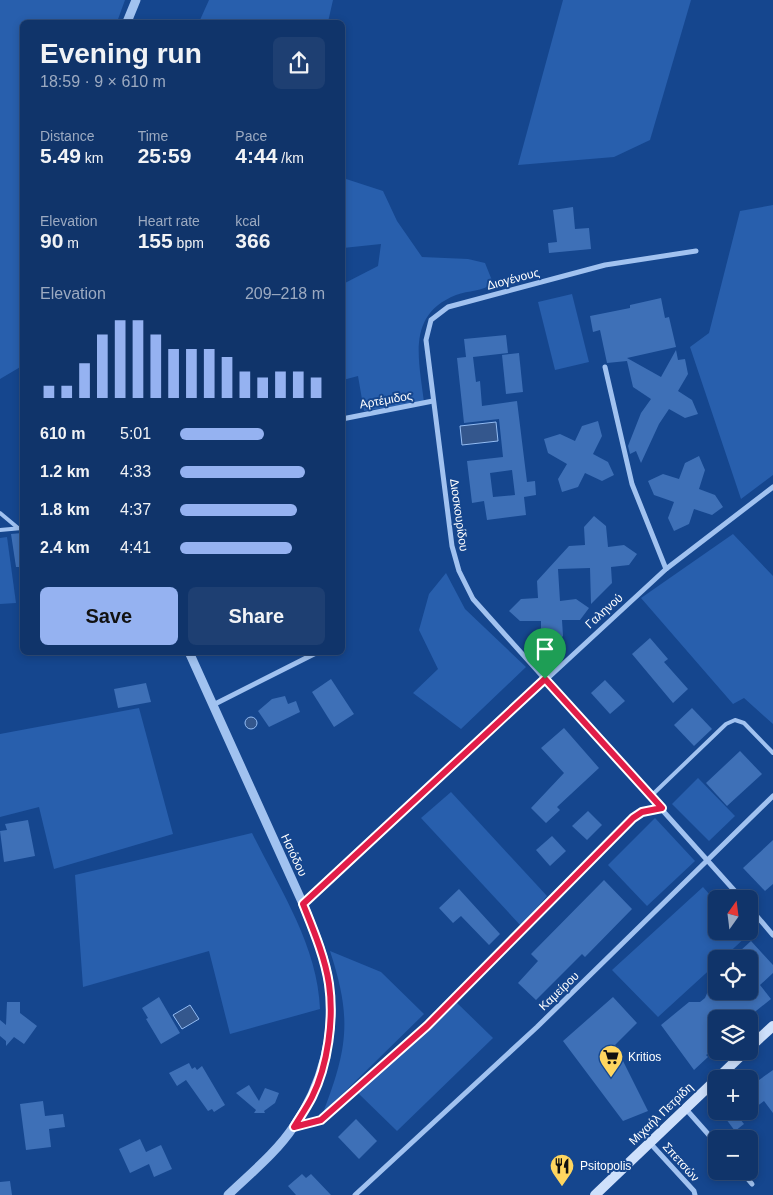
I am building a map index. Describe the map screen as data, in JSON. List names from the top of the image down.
{
  "streets": {
    "main road": ["Μιχαήλ Πετρίδη"],
    "street": [
      "Διογένους",
      "Αρτέμιδος",
      "Διοσκουρίδου",
      "Γαληνού",
      "Ησιόδου",
      "Καμείρου",
      "Σπετσών"
    ]
  },
  "crossings": [
    ["Διογένους", "Διοσκουρίδου"],
    ["Αρτέμιδος", "Διοσκουρίδου"],
    ["Διοσκουρίδου", "Γαληνού"],
    ["Διοσκουρίδου", "Καμείρου"],
    ["Γαληνού", "Ησιόδου"],
    ["Μιχαήλ Πετρίδη", "Σπετσών"]
  ],
  "places": {
    "supermarket": ["Kritios"],
    "restaurant": ["Psitopolis"]
  },
  "north": "top",
  "page": {
    "heading": ["Evening run", "18:59 · 9 × 610 m"],
    "stats": [
      ["Distance", "5.49 km"],
      ["Time", "25:59"],
      ["Pace", "4:44 /km"],
      ["Elevation", "90 m"],
      ["Heart rate", "155 bpm"],
      ["kcal", "366"]
    ],
    "chart": ["Elevation", "209–218 m"],
    "list": [
      {
        "name": "610 m",
        "note": "5:01"
      },
      {
        "name": "1.2 km",
        "note": "4:33"
      },
      {
        "name": "1.8 km",
        "note": "4:37"
      },
      {
        "name": "2.4 km",
        "note": "4:41"
      }
    ],
    "buttons": ["Save", "Share"],
    "map_buttons": ["+", "−"]
  }
}
